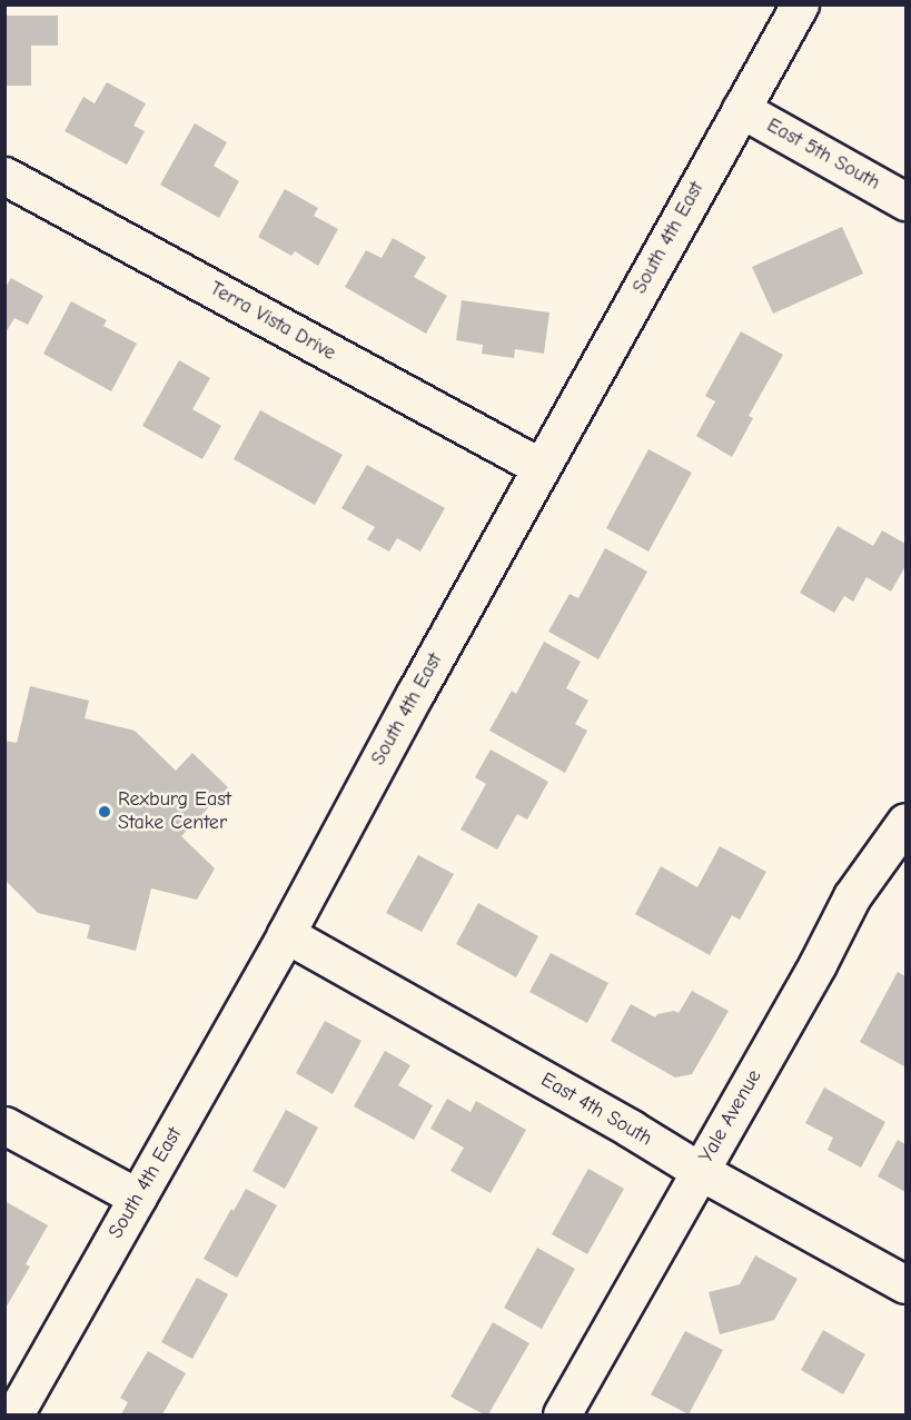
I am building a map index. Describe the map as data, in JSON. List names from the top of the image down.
{
  "streets": {
    "street": [
      "East 5th South",
      "South 4th East",
      "Terra Vista Drive",
      "East 4th South",
      "Yale Avenue"
    ]
  },
  "crossings": [
    ["East 5th South", "South 4th East"],
    ["South 4th East", "Terra Vista Drive"],
    ["South 4th East", "East 4th South"],
    ["East 4th South", "Yale Avenue"]
  ],
  "places": ["Rexburg East Stake Center"]
}
